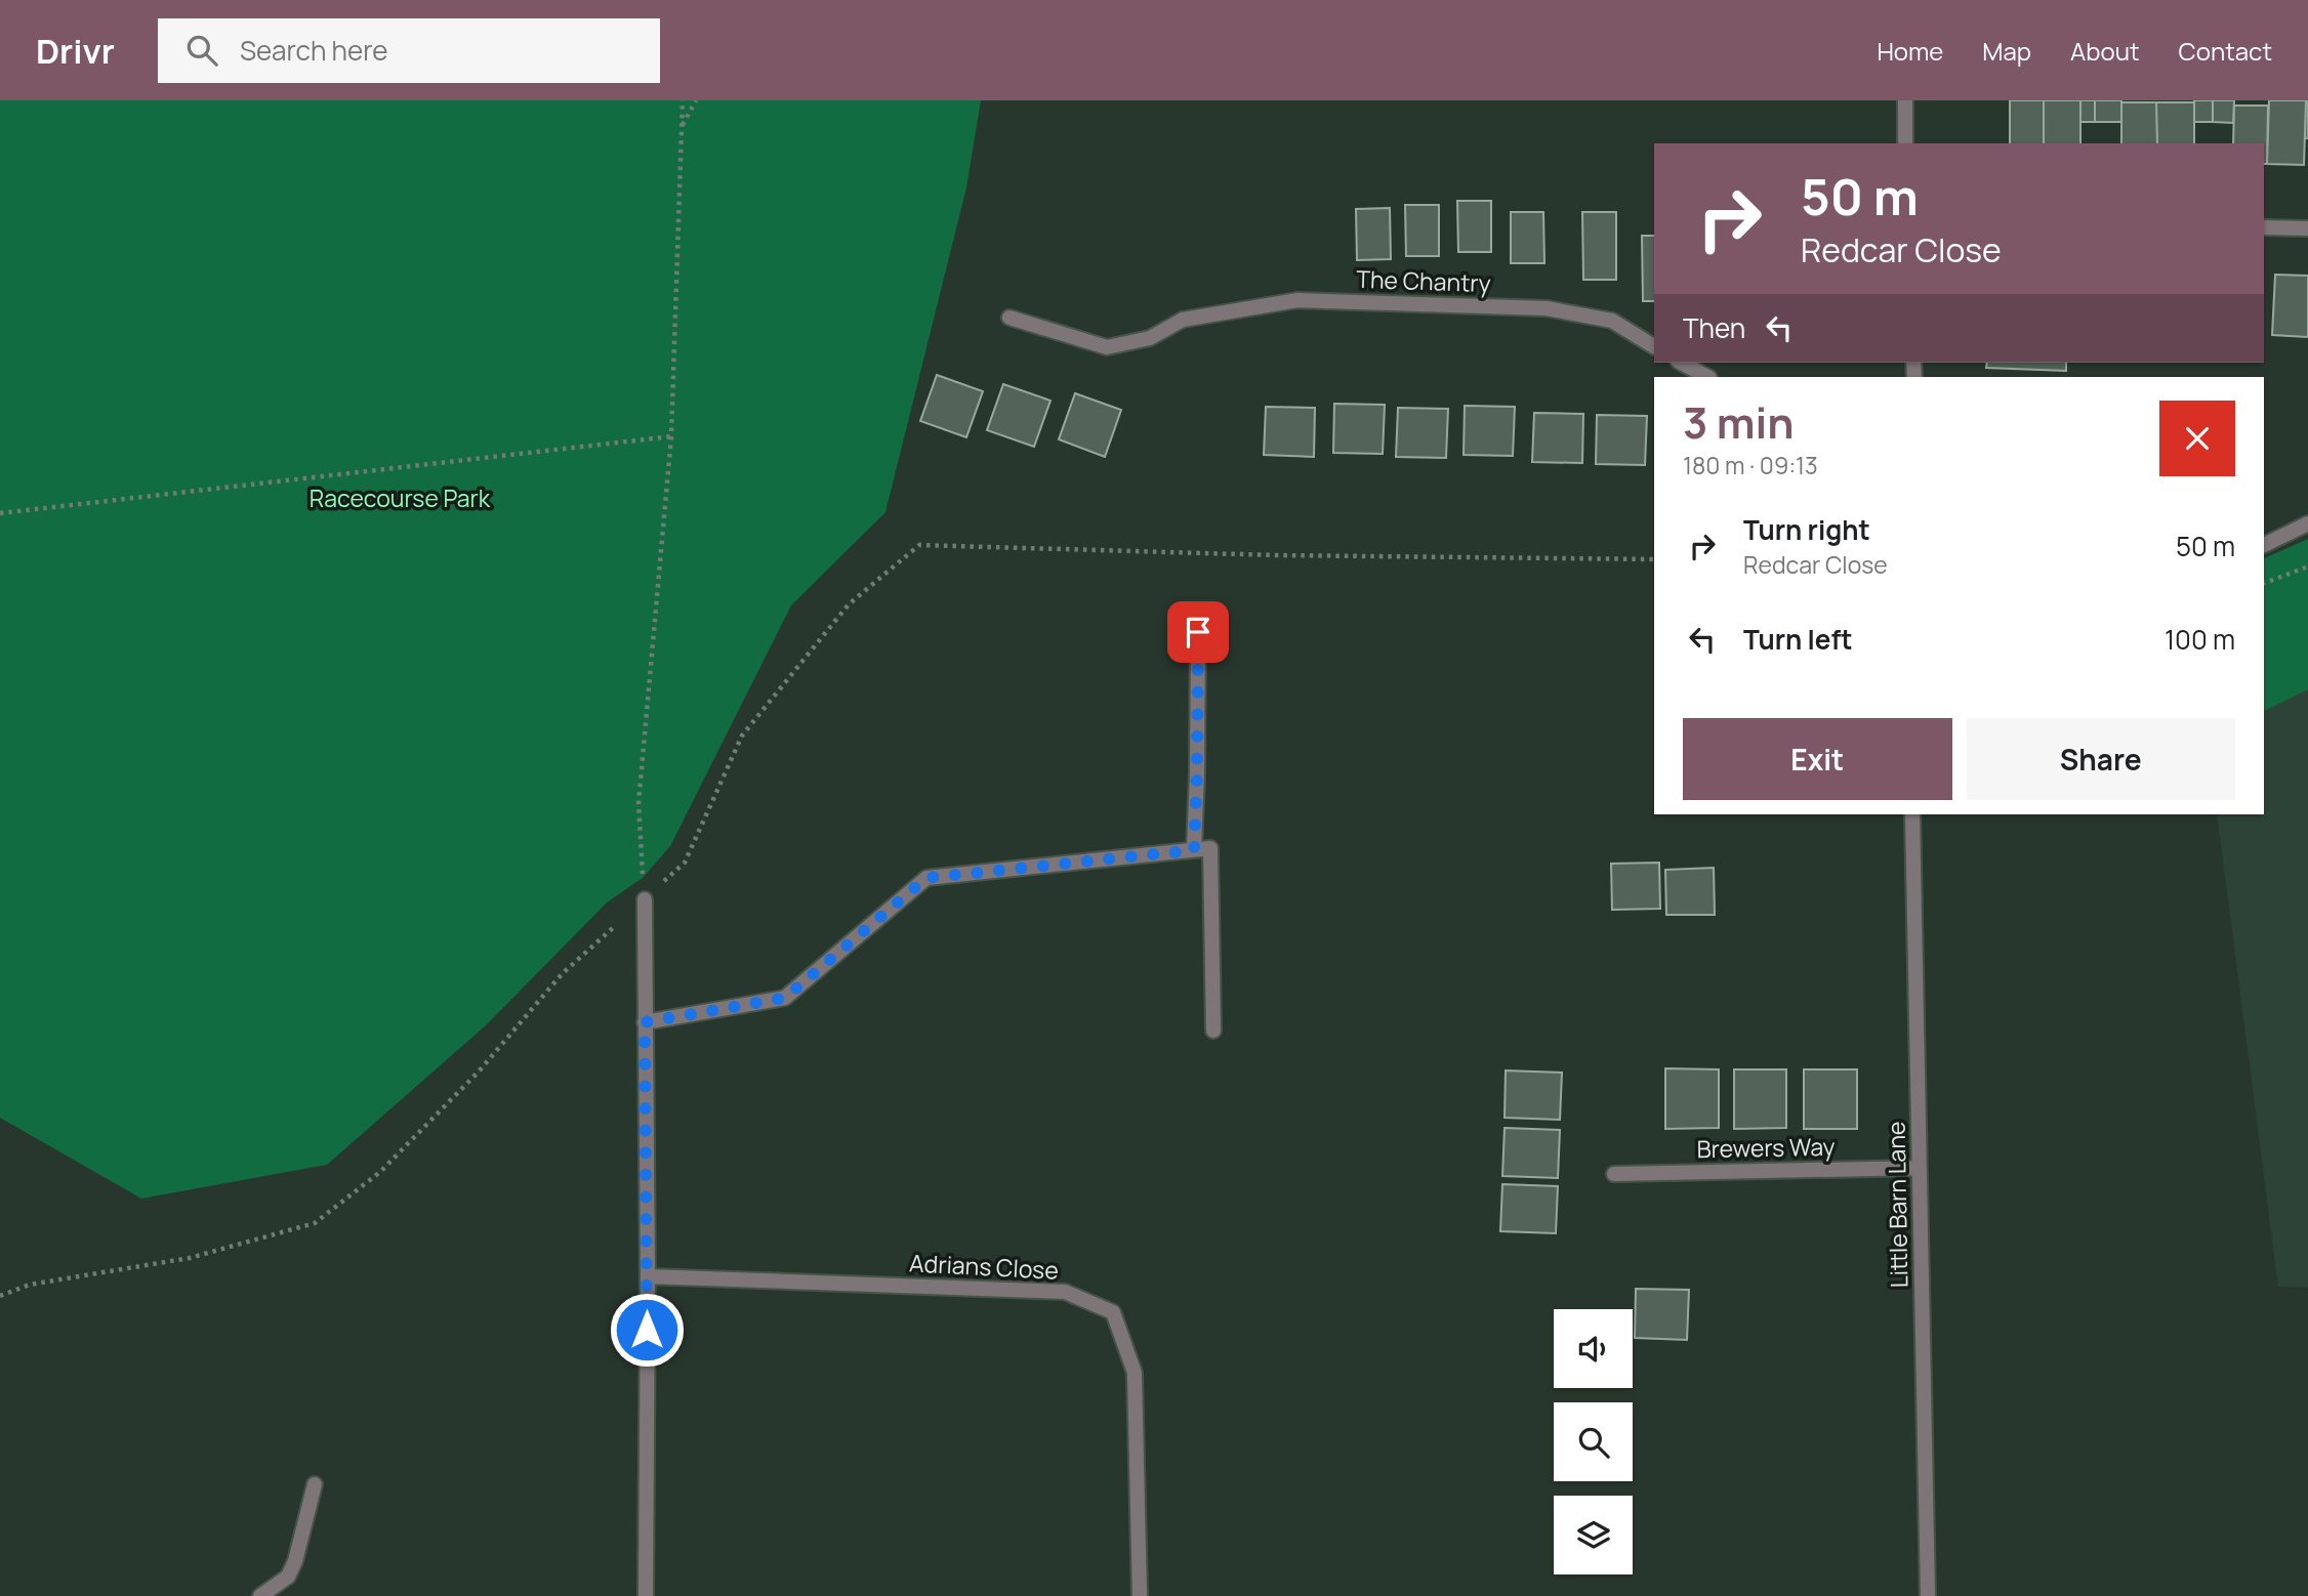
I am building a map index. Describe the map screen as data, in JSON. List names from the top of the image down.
{
  "streets": {
    "street": [
      "The Chantry",
      "Brewers Way",
      "Little Barn Lane",
      "Adrians Close"
    ]
  },
  "crossings": [
    ["Brewers Way", "Little Barn Lane"]
  ],
  "parks": ["Racecourse Park"],
  "page": {
    "header": "Drivr",
    "search": "Search here",
    "nav": [
      "Home",
      "Map",
      "About",
      "Contact"
    ],
    "turn": ["50 m", "Redcar Close"],
    "then": "Then",
    "heading": ["3 min", "180 m · 09:13"],
    "list": [
      {
        "name": "Turn right",
        "note": "Redcar Close",
        "value": "50 m"
      },
      {
        "name": "Turn left",
        "value": "100 m"
      }
    ],
    "buttons": ["Exit", "Share"]
  }
}
